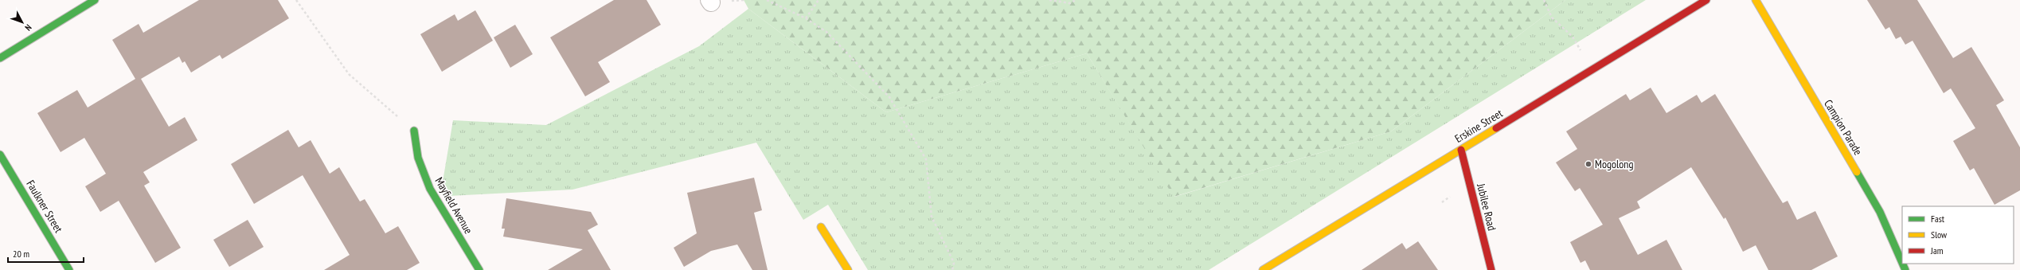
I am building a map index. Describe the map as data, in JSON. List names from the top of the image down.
{
  "streets": {
    "street": [
      "Erskine Street",
      "Campion Parade",
      "Mayfield Avenue",
      "Faulkner Street",
      "Jubilee Road"
    ]
  },
  "crossings": [
    ["Erskine Street", "Jubilee Road"]
  ],
  "places": ["Mogolong"],
  "legend": ["Fast", "Slow", "Jam"],
  "scale_bar": "20 m",
  "north": "bottom right"
}
